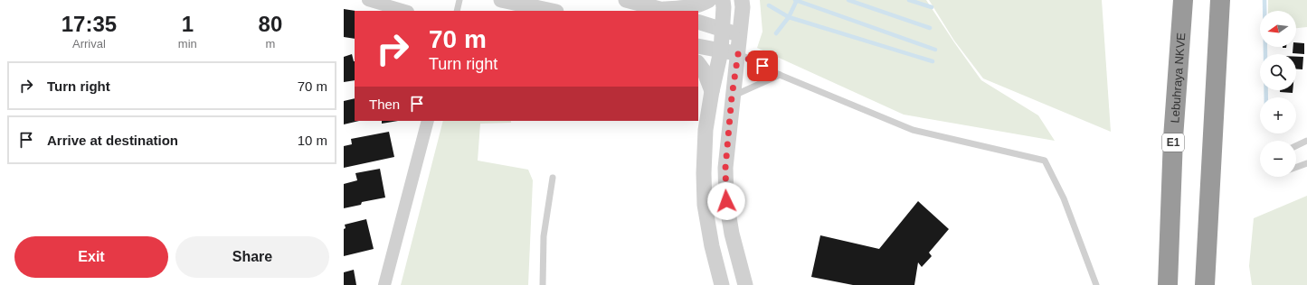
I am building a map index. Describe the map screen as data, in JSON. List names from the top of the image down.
{
  "streets": {
    "highway": ["Lebuhraya NKVE", "E1"]
  },
  "north": "left",
  "page": {
    "eta": [
      "17:35",
      "Arrival",
      "1",
      "min",
      "80",
      "m"
    ],
    "map_buttons": ["+", "−"],
    "turn": ["70 m", "Turn right"],
    "list": [
      {
        "name": "Turn right",
        "value": "70 m"
      },
      {
        "name": "Arrive at destination",
        "value": "10 m"
      }
    ],
    "then": "Then",
    "buttons": ["Exit", "Share"]
  }
}
